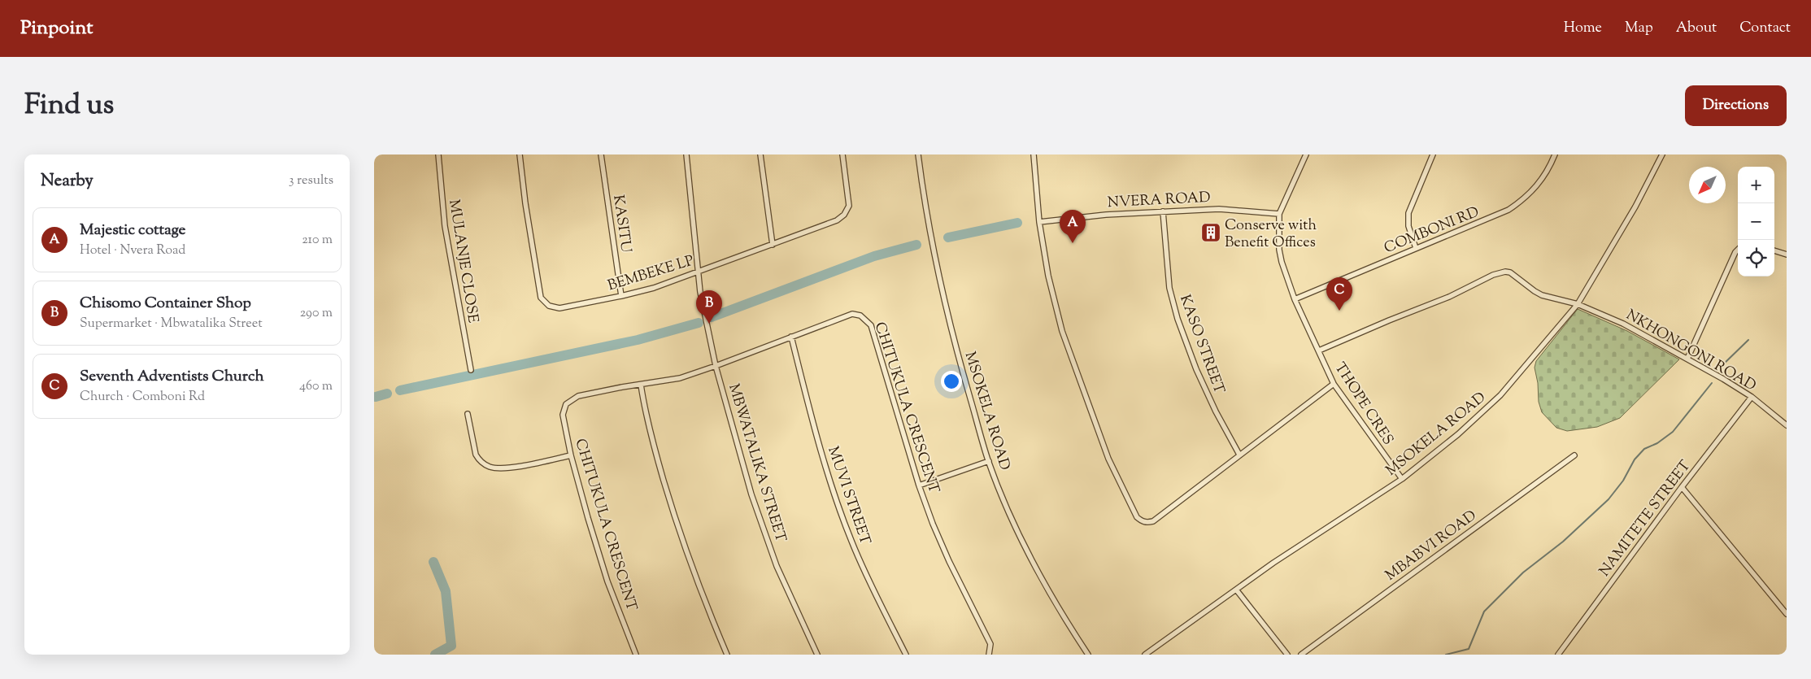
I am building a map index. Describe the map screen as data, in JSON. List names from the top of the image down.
{
  "streets": {
    "street": [
      "NVERA ROAD",
      "KASITU",
      "COMBONI RD",
      "MULANJE CLOSE",
      "BEMBEKE LP",
      "KASO STREET",
      "NKHONGONI ROAD",
      "THOPE CRES",
      "CHITUKULA CRESCENT",
      "MSOKELA ROAD",
      "MBWATALIKA STREET",
      "MUVI STREET",
      "NAMITETE STREET",
      "MBABVI ROAD"
    ]
  },
  "crossings": [
    ["NVERA ROAD", "KASO STREET"],
    ["NVERA ROAD", "THOPE CRES"],
    ["KASITU", "BEMBEKE LP"],
    ["COMBONI RD", "THOPE CRES"],
    ["BEMBEKE LP", "MBWATALIKA STREET"],
    ["NKHONGONI ROAD", "THOPE CRES"],
    ["NKHONGONI ROAD", "MSOKELA ROAD"],
    ["NKHONGONI ROAD", "NAMITETE STREET"],
    ["THOPE CRES", "MSOKELA ROAD"],
    ["CHITUKULA CRESCENT", "MBWATALIKA STREET"],
    ["CHITUKULA CRESCENT", "MUVI STREET"]
  ],
  "places": {
    "building": ["Conserve with Benefit Offices"]
  },
  "north": "bottom left",
  "page": {
    "header": "Pinpoint",
    "nav": [
      "Home",
      "Map",
      "About",
      "Contact"
    ],
    "title": "Find us",
    "buttons": "Directions",
    "heading": ["Nearby", "3 results"],
    "map_buttons": ["+", "−"],
    "list": [
      {
        "mark": "A",
        "name": "Majestic cottage",
        "note": "Hotel · Nvera Road",
        "value": "210 m"
      },
      {
        "mark": "B",
        "name": "Chisomo Container Shop",
        "note": "Supermarket · Mbwatalika Street",
        "value": "290 m"
      },
      {
        "mark": "C",
        "name": "Seventh Adventists Church",
        "note": "Church · Comboni Rd",
        "value": "460 m"
      }
    ],
    "pins": ["A", "C", "B"]
  }
}
